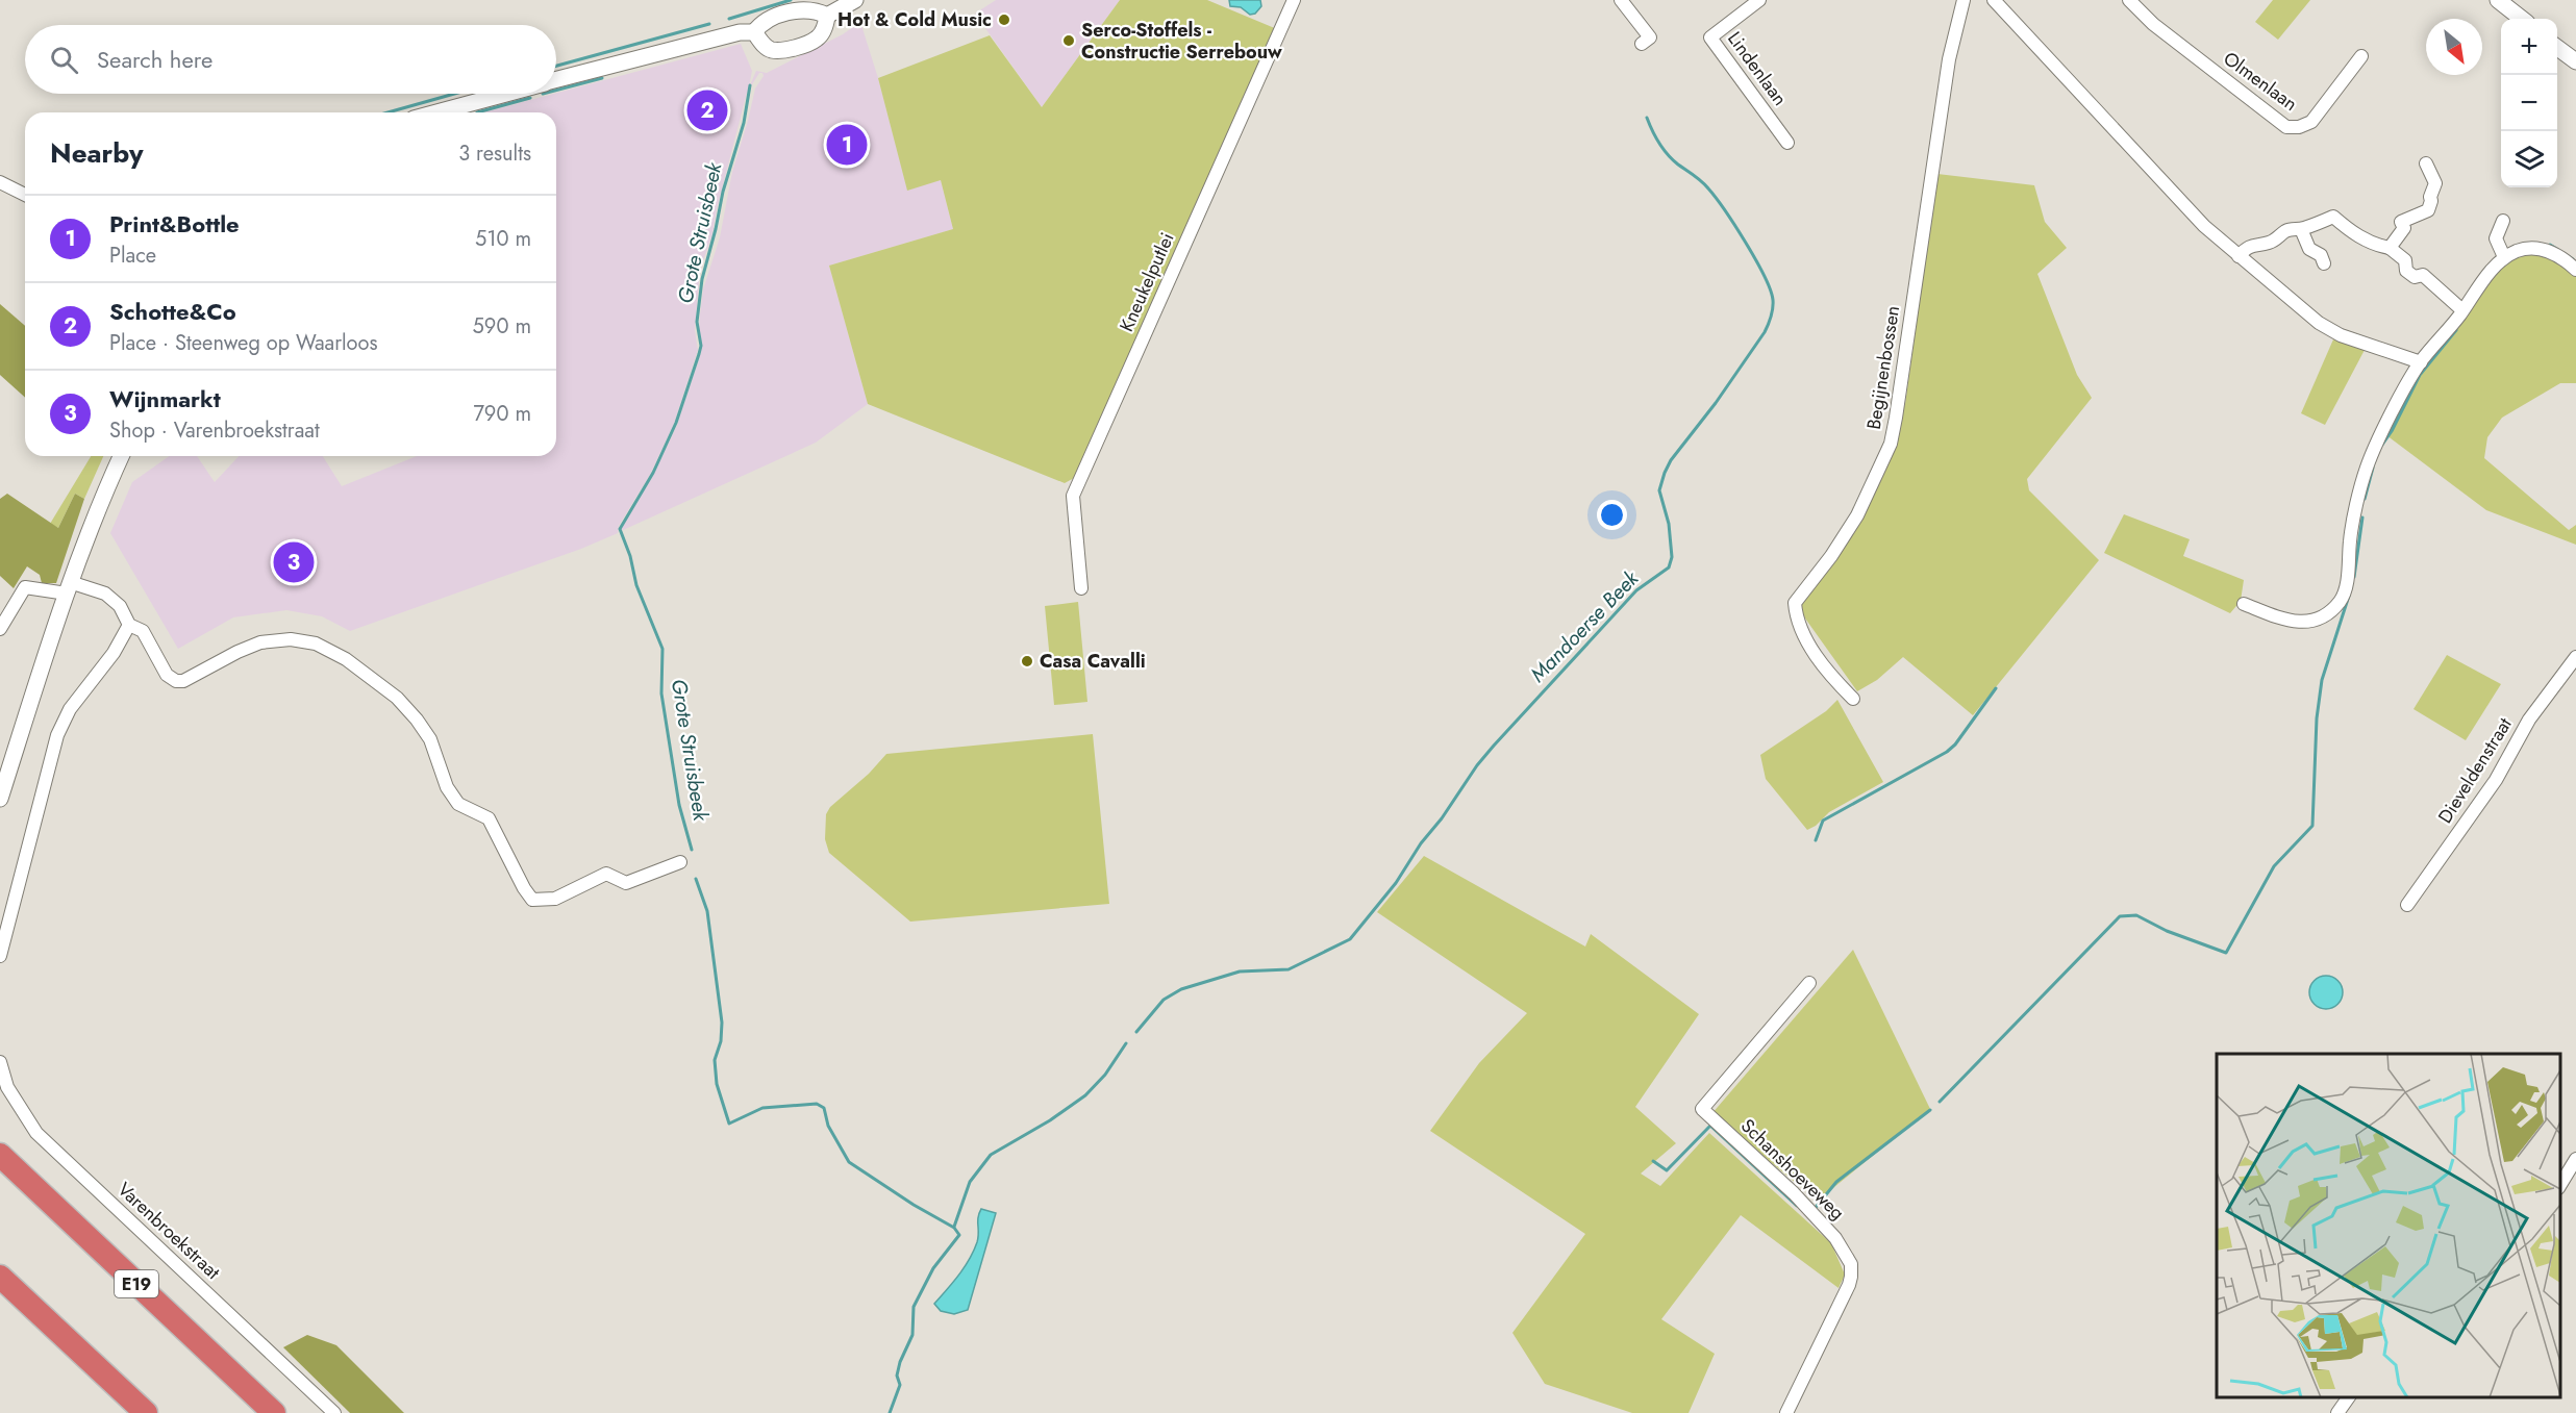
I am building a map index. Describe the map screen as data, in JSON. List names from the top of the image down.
{
  "streets": {
    "highway": ["E19"],
    "street": [
      "Lindenlaan",
      "Olmenlaan",
      "Kneukelputlei",
      "Begijnenbossen",
      "Dieveldenstraat",
      "Schanshoeveweg",
      "Varenbroekstraat"
    ]
  },
  "water": ["Grote Struisbeek", "Mandoerse Beek"],
  "places": ["Hot & Cold Music", "Serco-Stoffels - Constructie Serrebouw", "Casa Cavalli"],
  "north": "bottom right",
  "page": {
    "map_buttons": ["+", "−"],
    "search": "Search here",
    "pins": ["2", "1", "3"],
    "heading": ["Nearby", "3 results"],
    "list": [
      {
        "mark": "1",
        "name": "Print&Bottle",
        "note": "Place",
        "value": "510 m"
      },
      {
        "mark": "2",
        "name": "Schotte&Co",
        "note": "Place · Steenweg op Waarloos",
        "value": "590 m"
      },
      {
        "mark": "3",
        "name": "Wijnmarkt",
        "note": "Shop · Varenbroekstraat",
        "value": "790 m"
      }
    ]
  }
}
